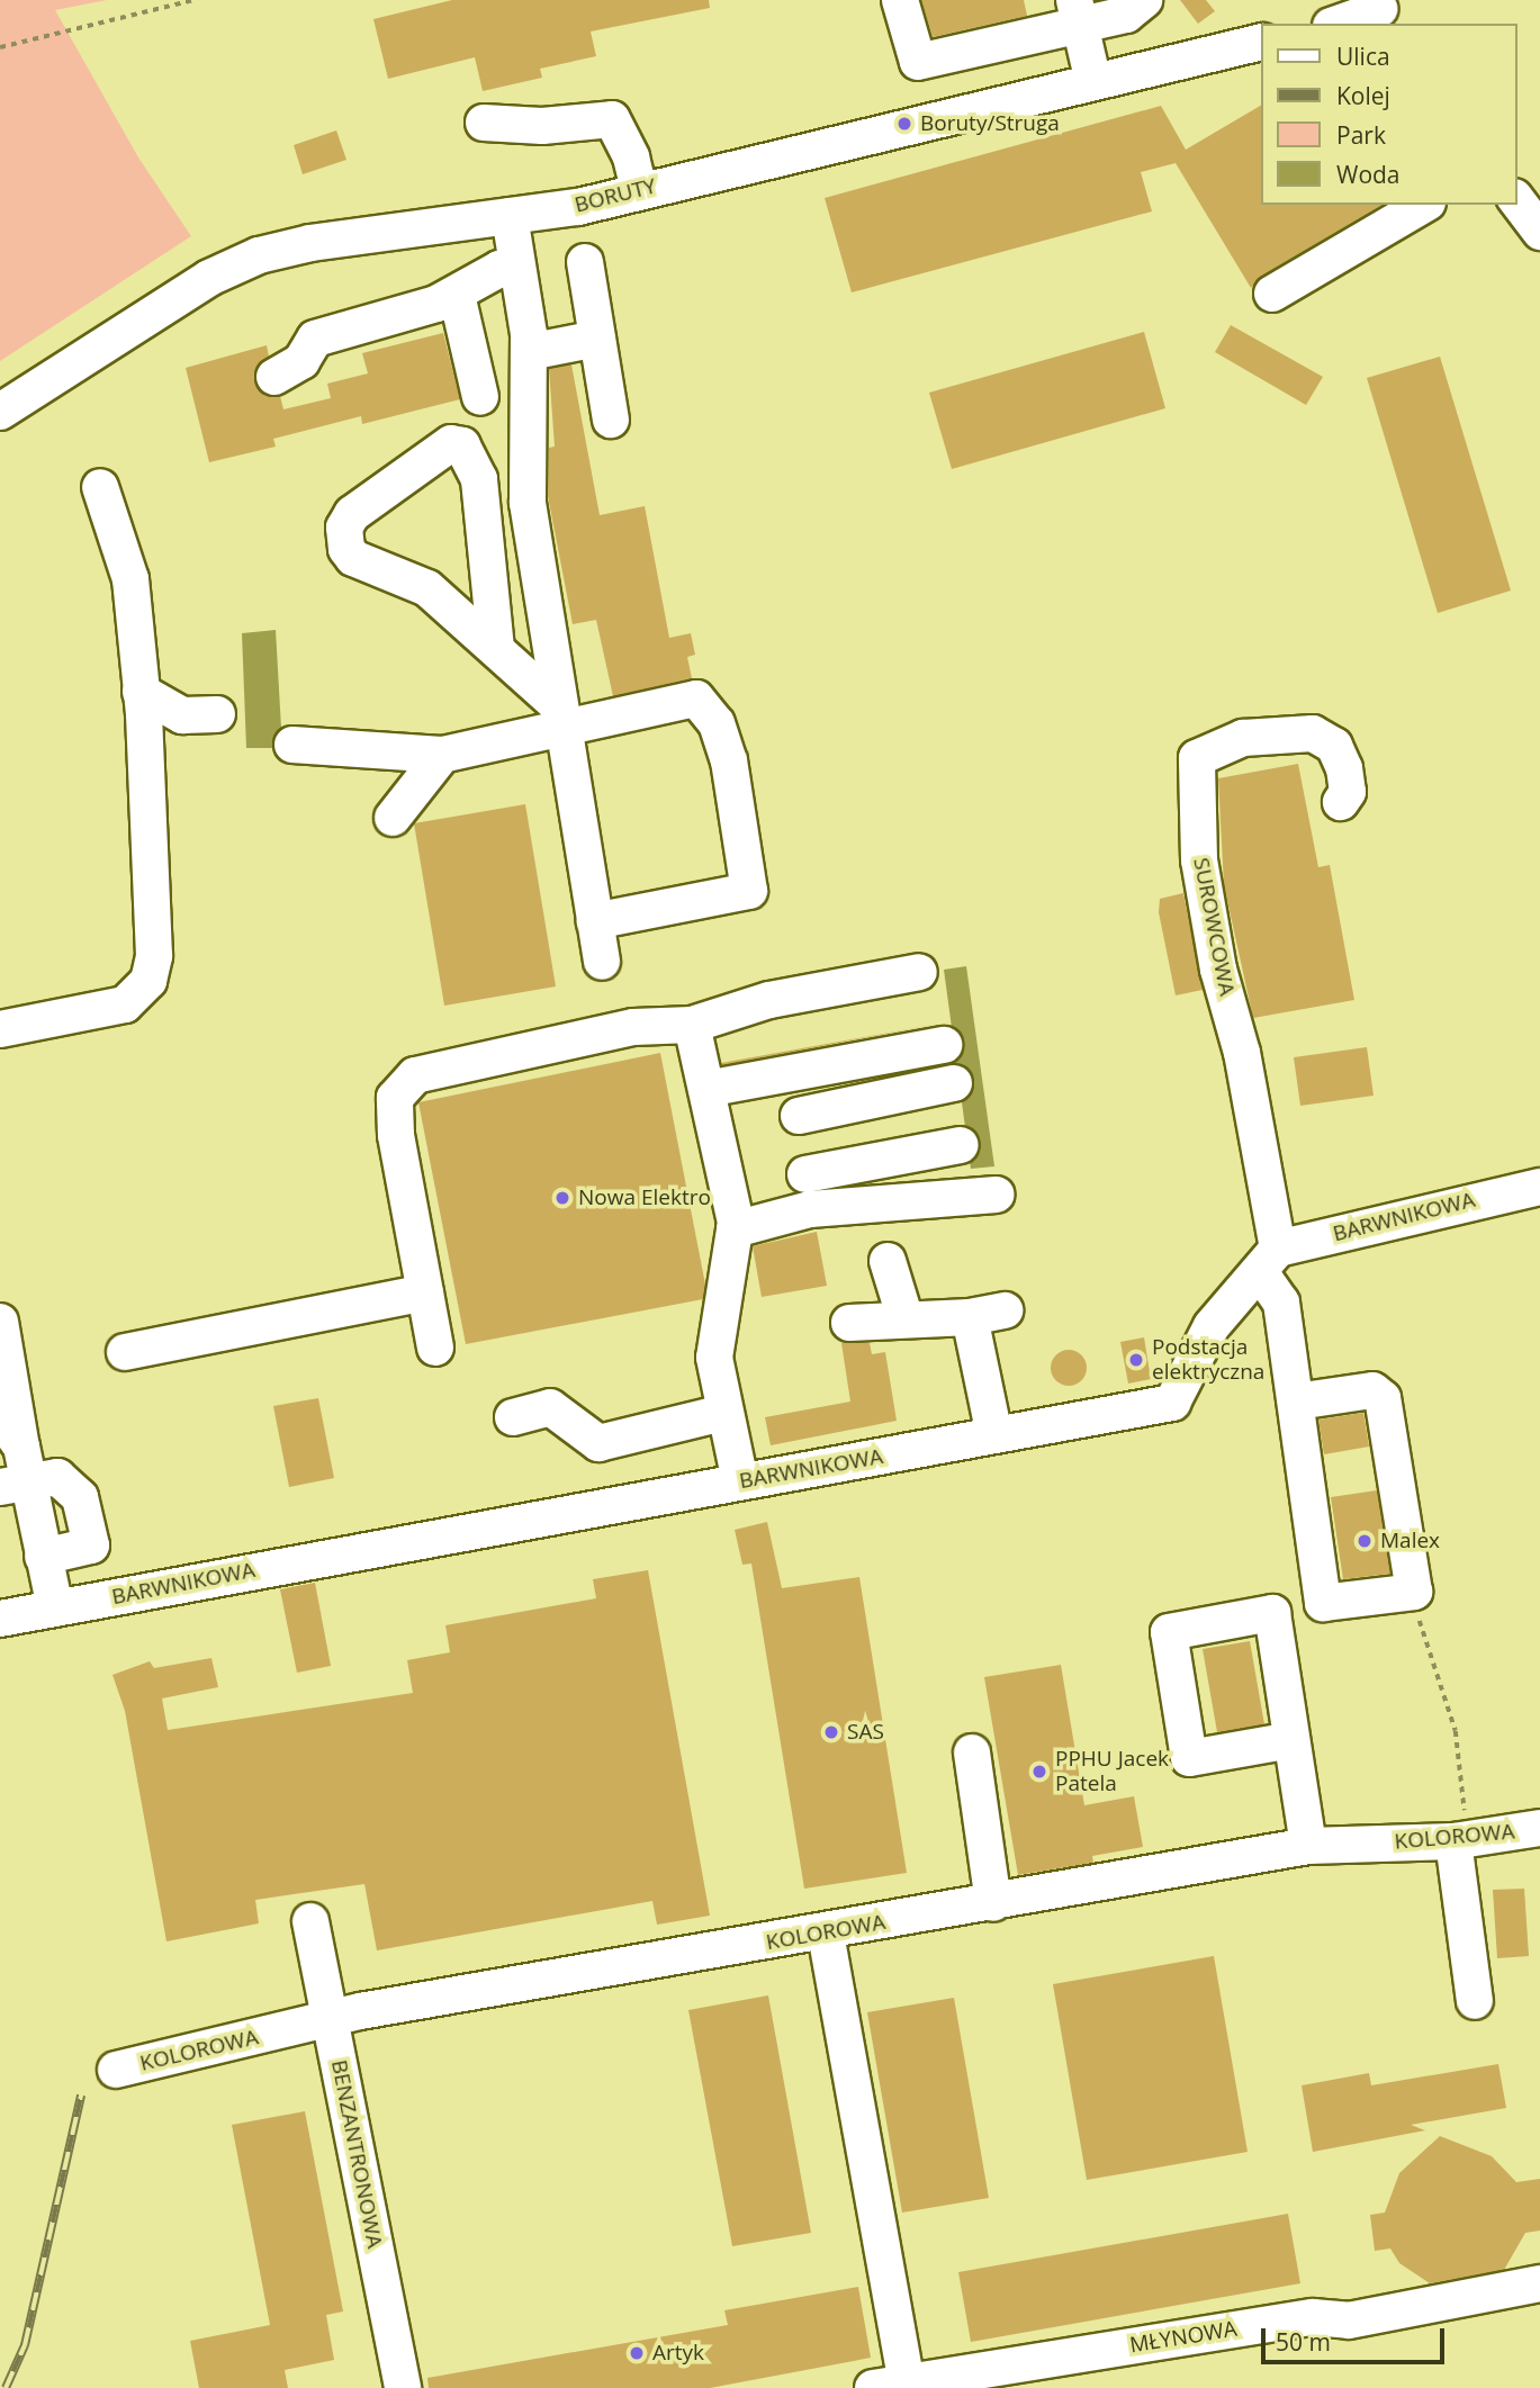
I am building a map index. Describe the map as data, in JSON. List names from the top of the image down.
{
  "streets": {
    "street": [
      "BORUTY",
      "SUROWCOWA",
      "BARWNIKOWA",
      "KOLOROWA",
      "BENZANTRONOWA",
      "MŁYNOWA"
    ]
  },
  "crossings": [
    ["SUROWCOWA", "BARWNIKOWA"],
    ["KOLOROWA", "BENZANTRONOWA"]
  ],
  "places": [
    "Boruty/Struga",
    "Nowa Elektro",
    "Podstacja elektryczna",
    "Malex",
    "SAS",
    "PPHU Jacek Patela",
    "Artyk"
  ],
  "legend": [
    "Ulica",
    "Kolej",
    "Park",
    "Woda"
  ],
  "scale_bar": "50 m"
}
